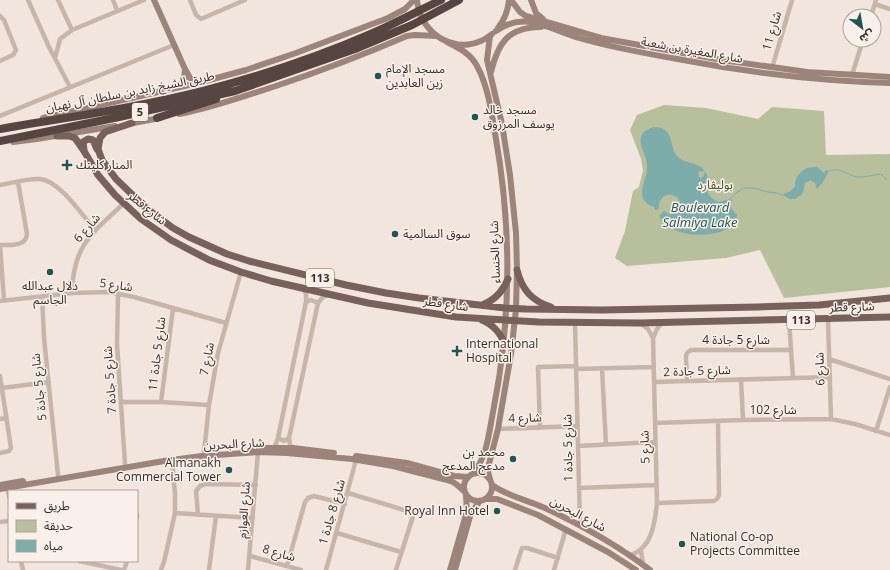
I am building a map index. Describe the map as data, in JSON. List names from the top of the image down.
{
  "streets": {
    "highway": ["طريق الشيخ زايد بن سلطان آل نهيان", "5"],
    "main road": [
      "شارع المغيرة بن شعبة",
      "شارع قطر",
      "شارع الخنساء",
      "113",
      "شارع البحرين"
    ],
    "street": [
      "شارع 11",
      "شارع 6",
      "شارع 5",
      "شارع 5 جادة 4",
      "شارع 5 جادة 11",
      "شارع 7",
      "شارع 5 جادة 2",
      "شارع 5 جادة 7",
      "شارع 5 جادة 5",
      "شارع 102",
      "شارع 4",
      "شارع 5 جادة 1",
      "شارع العوازم",
      "شارع 8 جادة 1",
      "شارع 8"
    ]
  },
  "crossings": [
    ["شارع 11", "شارع المغيرة بن شعبة"],
    ["شارع قطر", "شارع 6"],
    ["شارع قطر", "شارع الخنساء"],
    ["شارع قطر", "شارع 7"],
    ["شارع قطر", "شارع 5 جادة 1"],
    ["شارع 6", "شارع 5"],
    ["شارع 6", "شارع 5 جادة 2"],
    ["شارع 6", "شارع 102"],
    ["شارع الخنساء", "شارع 4"],
    ["شارع الخنساء", "شارع البحرين"],
    ["شارع 5", "شارع 5 جادة 11"],
    ["شارع 5", "شارع 7"],
    ["شارع 5", "شارع 5 جادة 2"],
    ["شارع 5", "شارع 5 جادة 7"],
    ["شارع 5", "شارع 5 جادة 5"],
    ["شارع 5", "شارع 102"],
    ["شارع 5 جادة 4", "شارع 5 جادة 2"],
    ["شارع 7", "شارع البحرين"],
    ["شارع 5 جادة 2", "شارع 102"],
    ["شارع 5 جادة 7", "شارع البحرين"],
    ["شارع 5 جادة 5", "شارع البحرين"],
    ["شارع 4", "شارع 5 جادة 1"],
    ["شارع البحرين", "شارع 5 جادة 1"],
    ["شارع البحرين", "شارع العوازم"],
    ["شارع البحرين", "شارع 8 جادة 1"],
    ["شارع العوازم", "شارع 8"]
  ],
  "water": ["Boulevard Salmiya Lake"],
  "parks": ["بوليڤارد"],
  "places": {
    "other": [
      "مسجد الإمام زين العابدين",
      "مسجد خالد يوسف المرزوق",
      "سوق السالمية",
      "دلال عبدالله الجاسم",
      "محمد بن مدعج المدعج",
      "Almanakh Commercial Tower",
      "Royal Inn Hotel",
      "National Co-op Projects Committee"
    ],
    "health": ["المنار كلينك", "International Hospital"]
  },
  "legend": ["طريق", "حديقة", "مياه"],
  "north": "bottom right"
}
